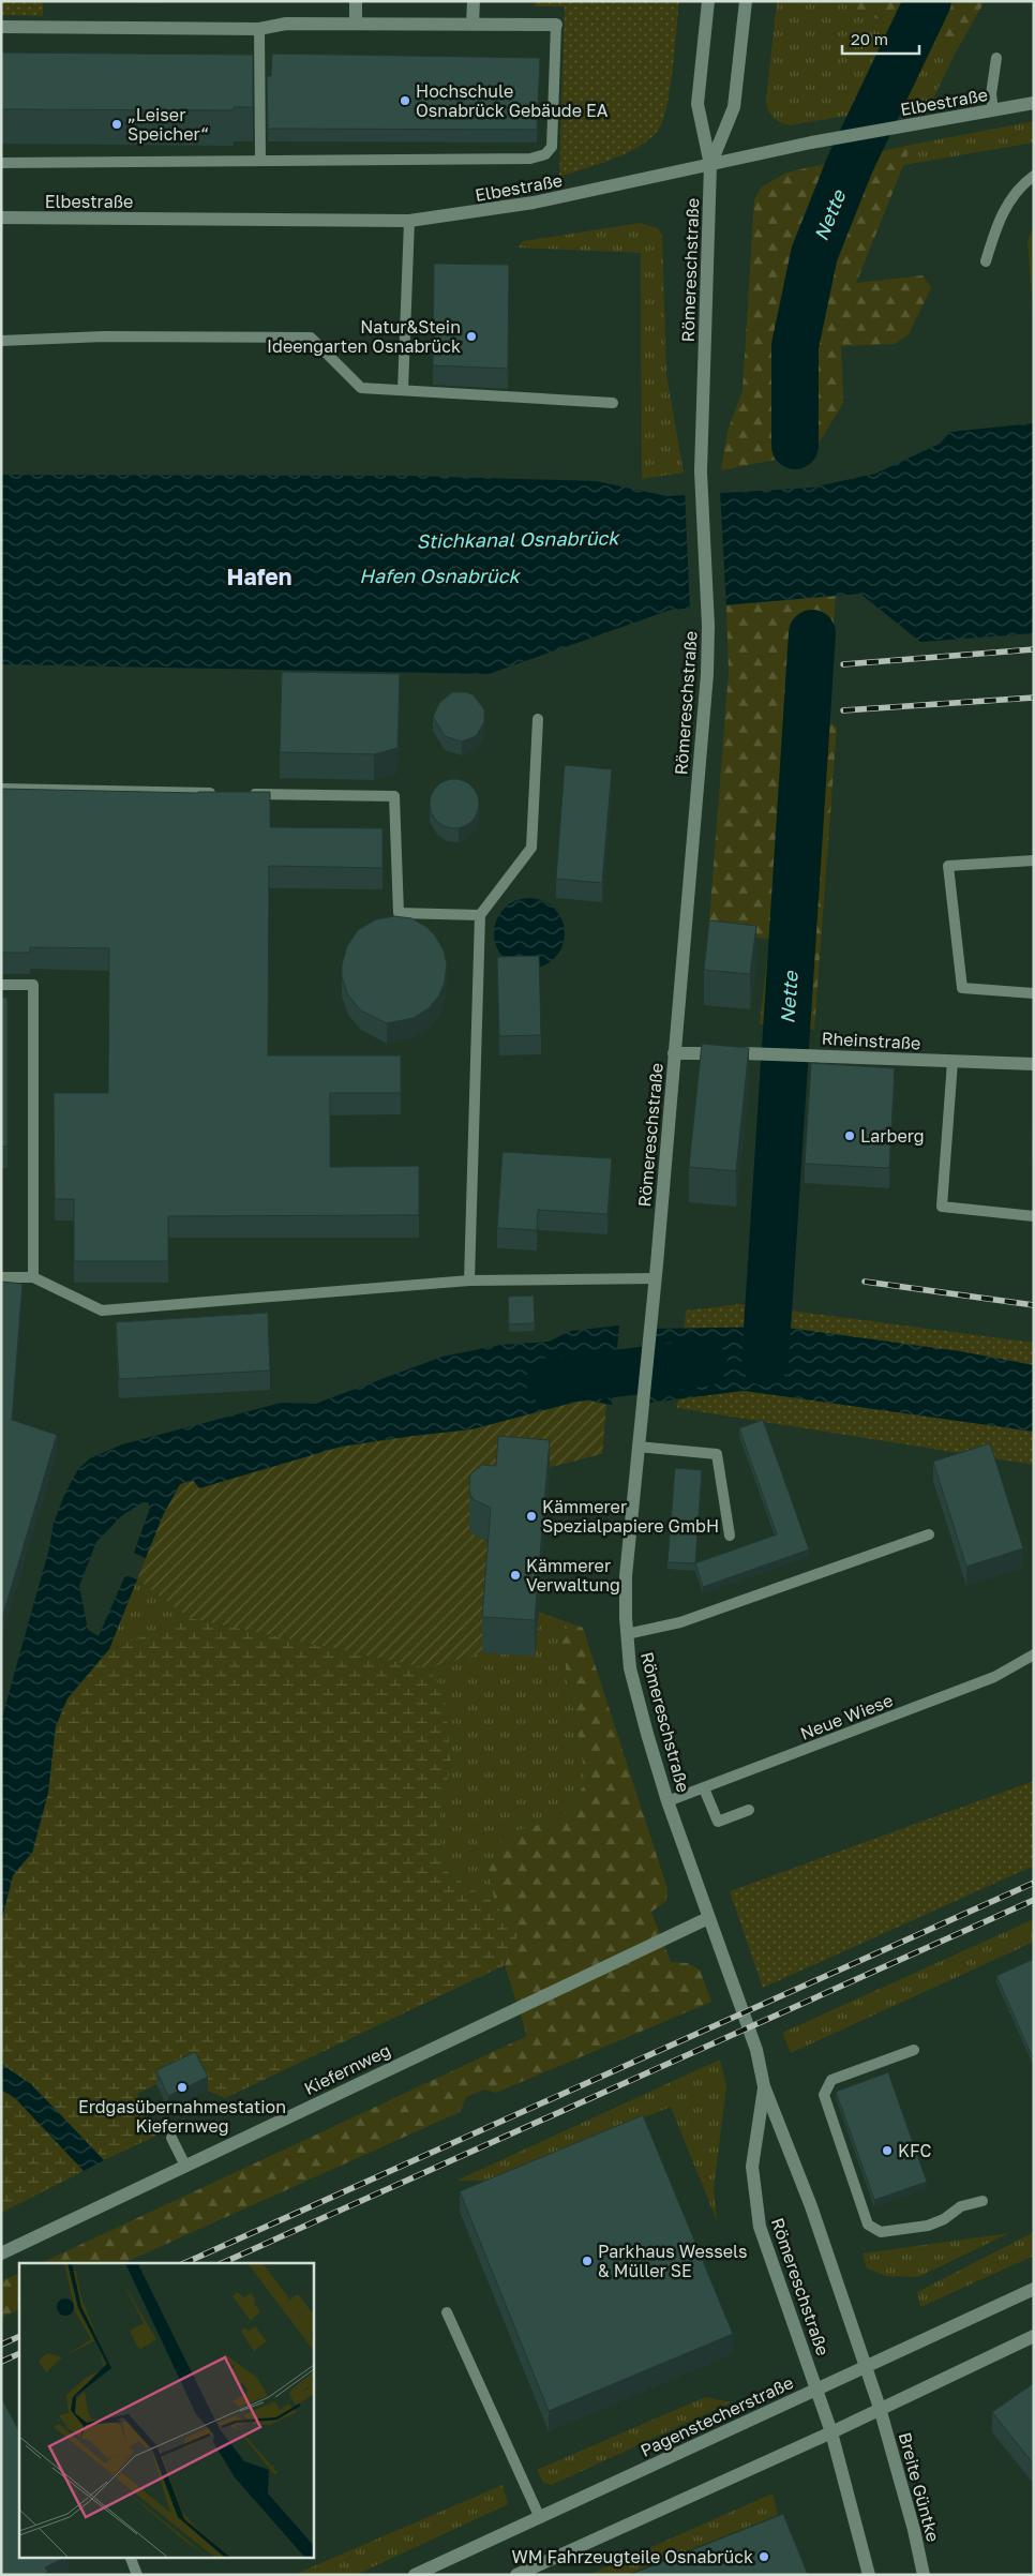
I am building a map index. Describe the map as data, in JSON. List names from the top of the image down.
{
  "streets": {
    "main road": [
      "Elbestraße",
      "Römereschstraße",
      "Rheinstraße",
      "Kiefernweg",
      "Pagenstecherstraße",
      "Breite Güntke"
    ],
    "lane": ["Neue Wiese"]
  },
  "crossings": [
    ["Elbestraße", "Römereschstraße"],
    ["Römereschstraße", "Rheinstraße"],
    ["Römereschstraße", "Neue Wiese"],
    ["Römereschstraße", "Kiefernweg"],
    ["Römereschstraße", "Pagenstecherstraße"],
    ["Römereschstraße", "Breite Güntke"]
  ],
  "districts": ["Hafen"],
  "water": ["Nette", "Stichkanal Osnabrück", "Hafen Osnabrück"],
  "places": [
    "Hochschule Osnabrück Gebäude EA",
    "„Leiser Speicher“",
    "Natur&Stein Ideengarten Osnabrück",
    "Larberg",
    "Kämmerer Spezialpapiere GmbH",
    "Kämmerer Verwaltung",
    "Erdgasübernahmestation Kiefernweg",
    "KFC",
    "Parkhaus Wessels & Müller SE",
    "WM Fahrzeugteile Osnabrück"
  ],
  "scale_bar": "20 m"
}
